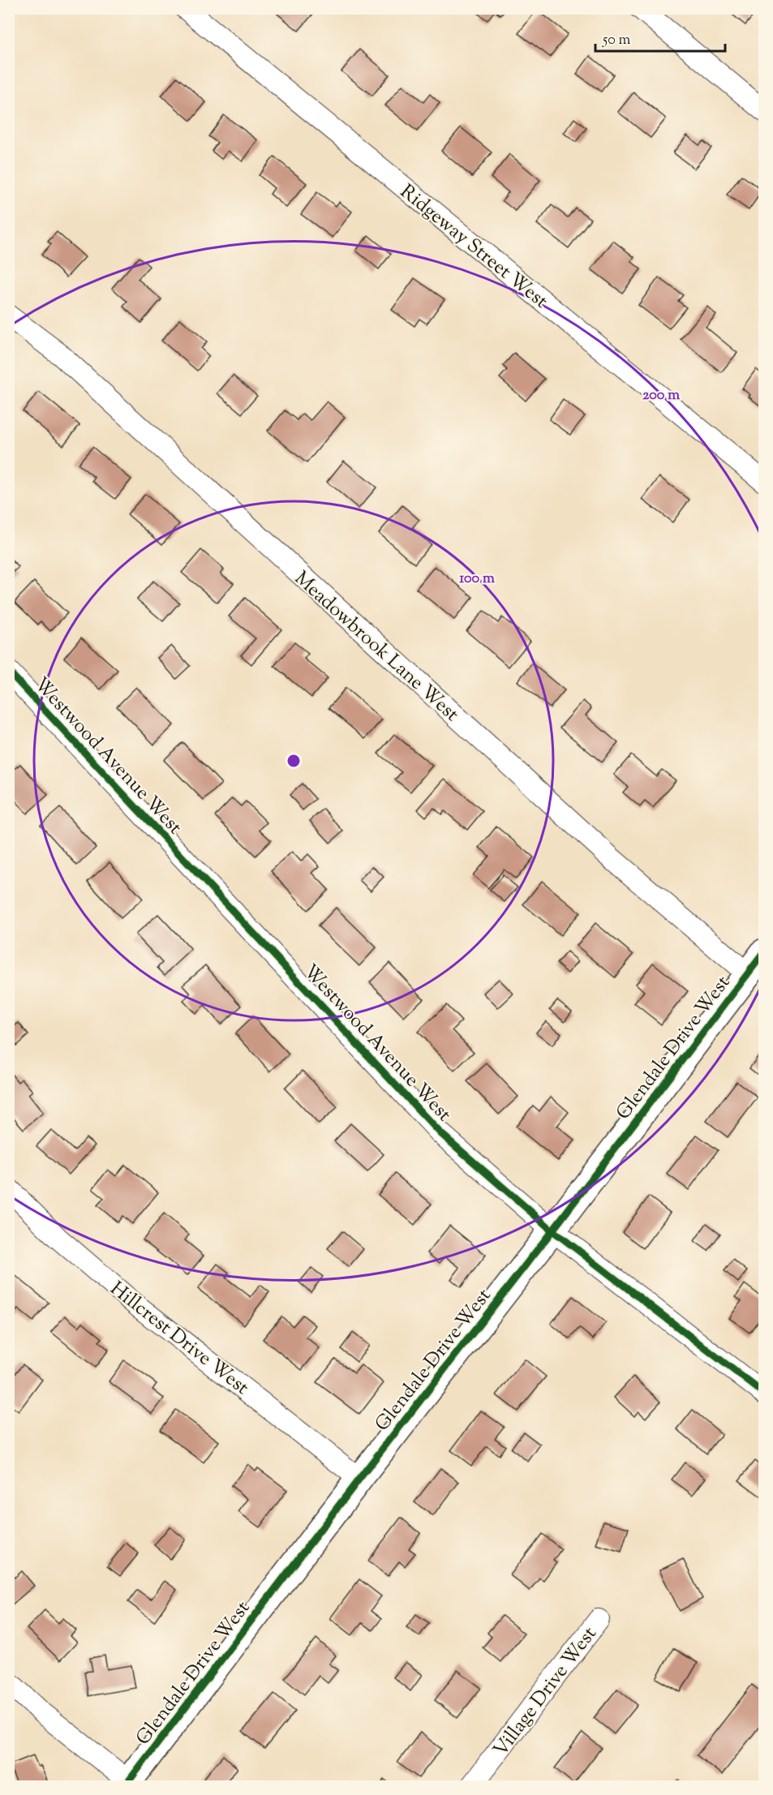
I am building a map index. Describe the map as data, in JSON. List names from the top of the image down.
{
  "streets": {
    "street": [
      "Ridgeway Street West",
      "Meadowbrook Lane West",
      "Westwood Avenue West",
      "Glendale Drive West",
      "Hillcrest Drive West",
      "Village Drive West"
    ]
  },
  "crossings": [
    ["Meadowbrook Lane West", "Glendale Drive West"],
    ["Westwood Avenue West", "Glendale Drive West"],
    ["Glendale Drive West", "Hillcrest Drive West"]
  ],
  "scale_bar": "50 m",
  "rings": ["200 m", "100 m"]
}
